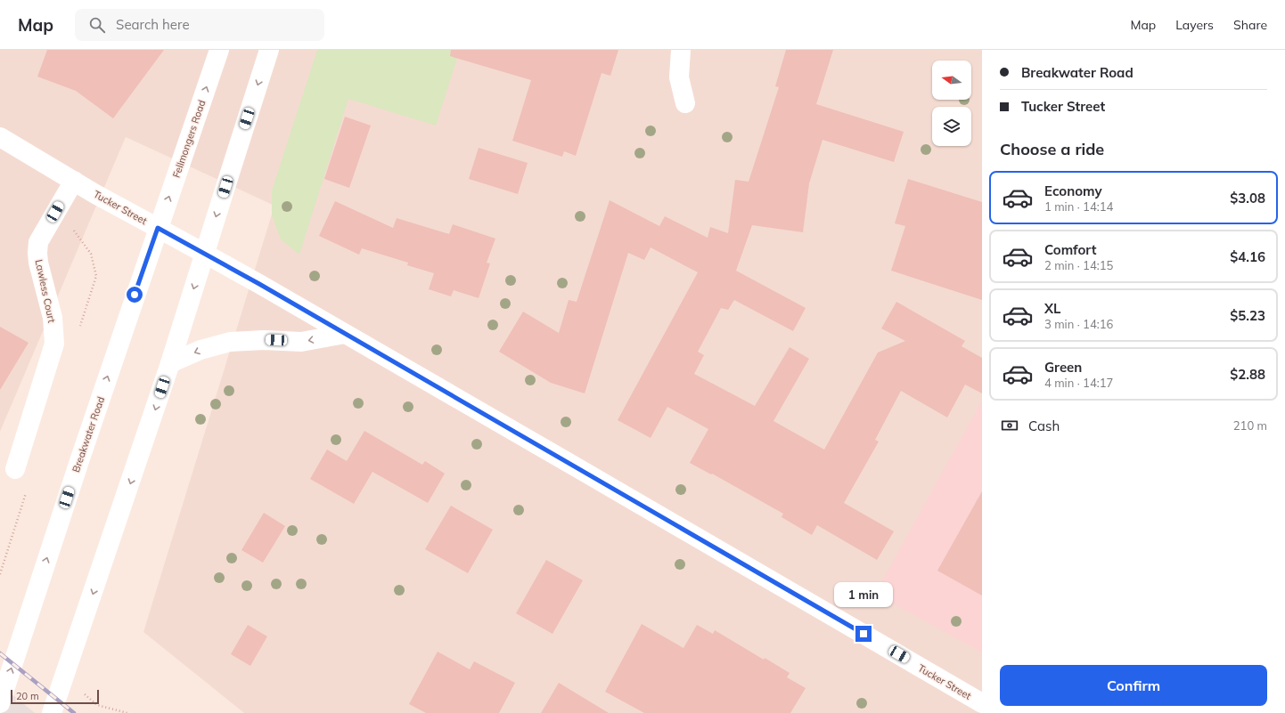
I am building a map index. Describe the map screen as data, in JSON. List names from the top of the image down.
{
  "streets": {
    "street": [
      "Fellmongers Road",
      "Tucker Street",
      "Lawless Court",
      "Breakwater Road"
    ]
  },
  "crossings": [
    ["Fellmongers Road", "Tucker Street"],
    ["Fellmongers Road", "Breakwater Road"],
    ["Tucker Street", "Lawless Court"],
    ["Tucker Street", "Breakwater Road"]
  ],
  "scale_bar": "20 m",
  "north": "left",
  "page": {
    "header": "Map",
    "search": "Search here",
    "nav": ["Map", "Layers", "Share"],
    "banner": ["Breakwater Road", "Tucker Street"],
    "heading": "Choose a ride",
    "list": [
      {
        "name": "Economy",
        "note": "1 min · 14:14",
        "value": "$3.08"
      },
      {
        "name": "Comfort",
        "note": "2 min · 14:15",
        "value": "$4.16"
      },
      {
        "name": "XL",
        "note": "3 min · 14:16",
        "value": "$5.23"
      },
      {
        "name": "Green",
        "note": "4 min · 14:17",
        "value": "$2.88"
      }
    ],
    "pay": ["Cash", "210 m"],
    "bubble": "1 min",
    "buttons": "Confirm",
    "scale": "20 m"
  }
}
